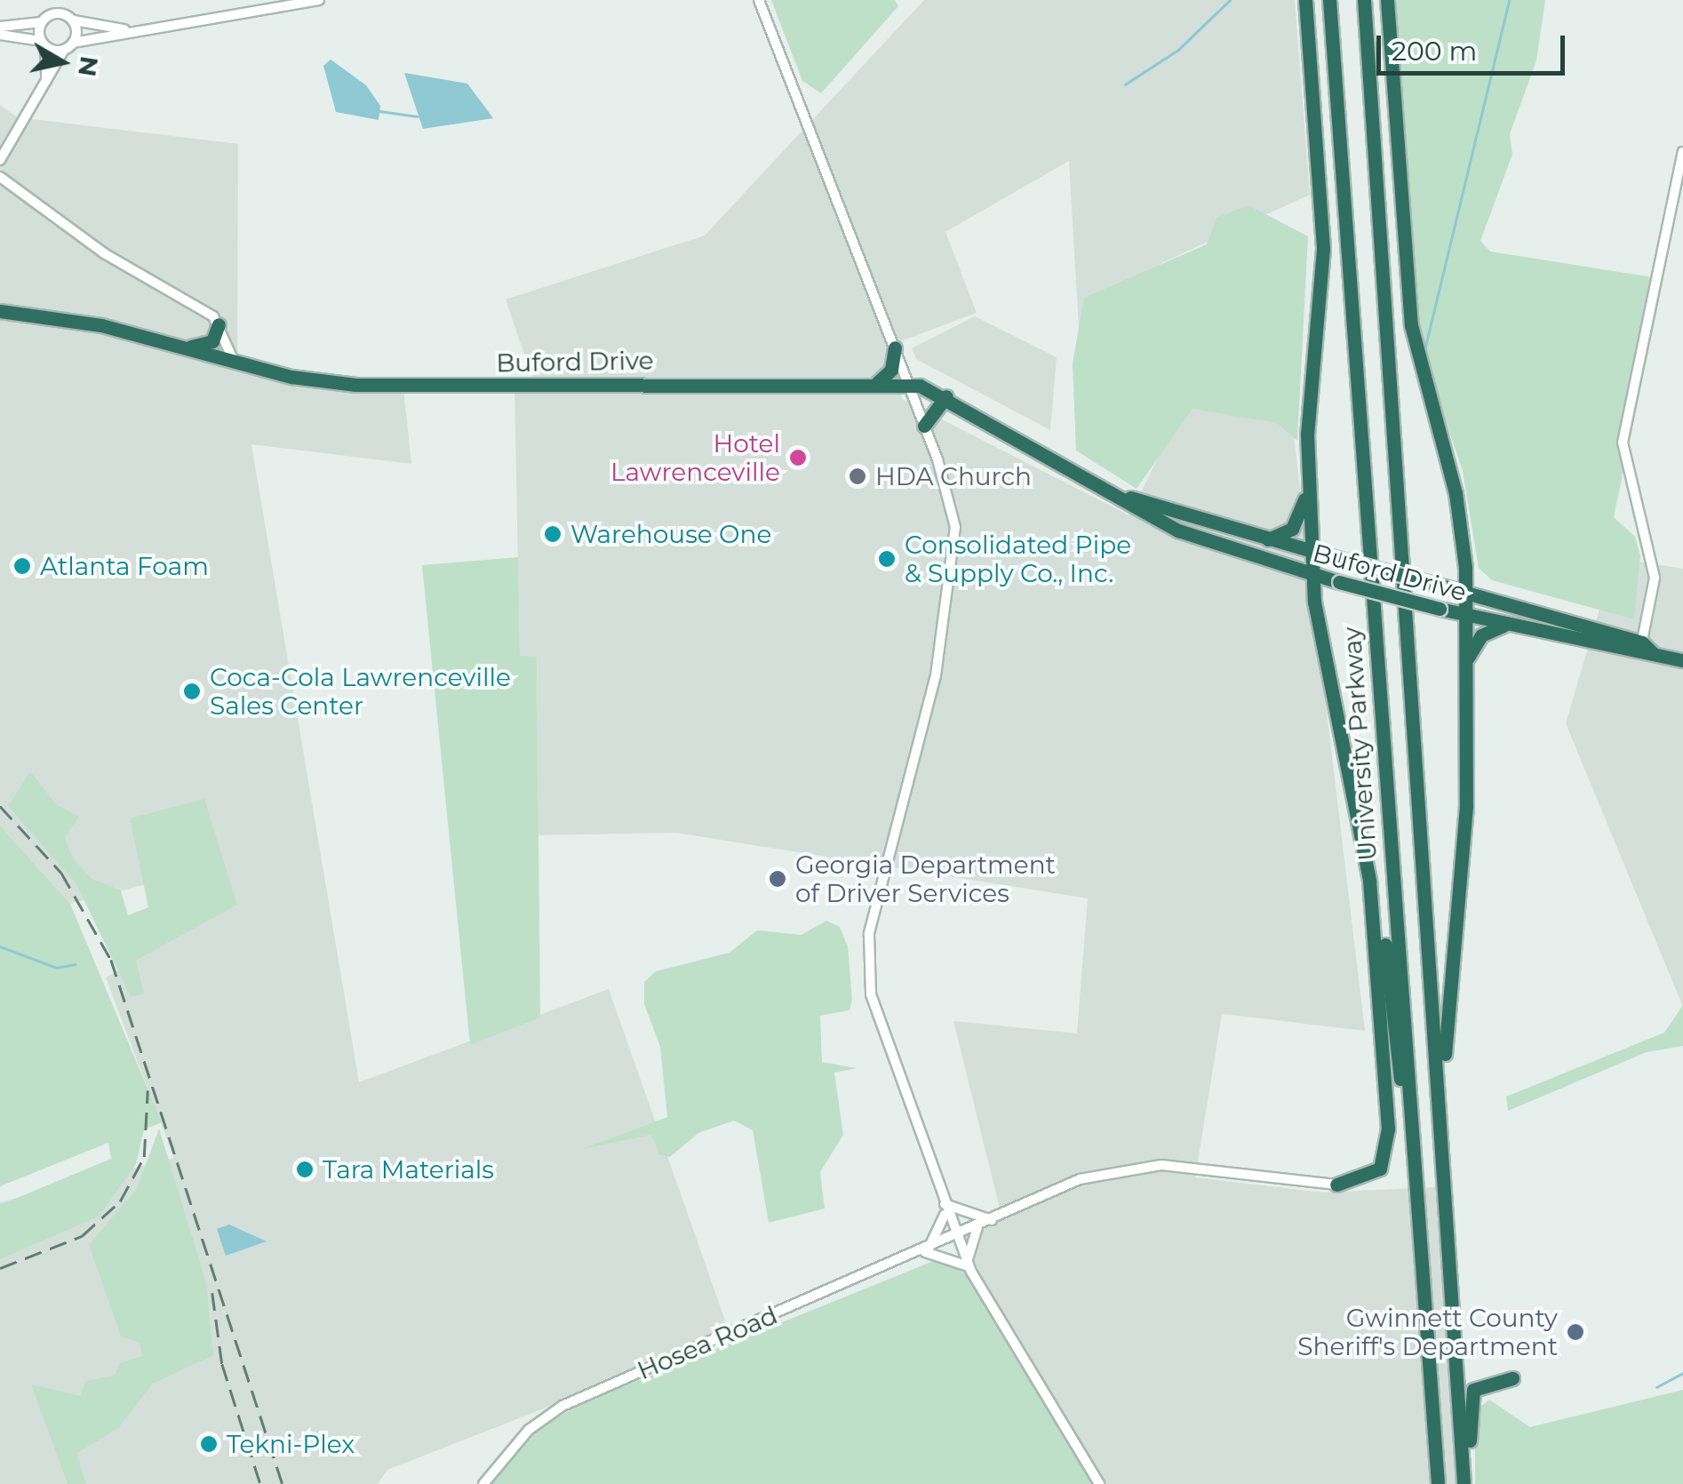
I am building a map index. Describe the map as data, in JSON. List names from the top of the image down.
{
  "streets": {
    "highway": ["Buford Drive", "University Parkway"],
    "street": ["Hosea Road"]
  },
  "places": [
    "Hotel Lawrenceville",
    "HDA Church",
    "Warehouse One",
    "Consolidated Pipe & Supply Co., Inc.",
    "Atlanta Foam",
    "Coca-Cola Lawrenceville Sales Center",
    "Georgia Department of Driver Services",
    "Tara Materials",
    "Gwinnett County Sheriff's Department",
    "Tekni-Plex"
  ],
  "scale_bar": "200 m",
  "north": "right"
}
